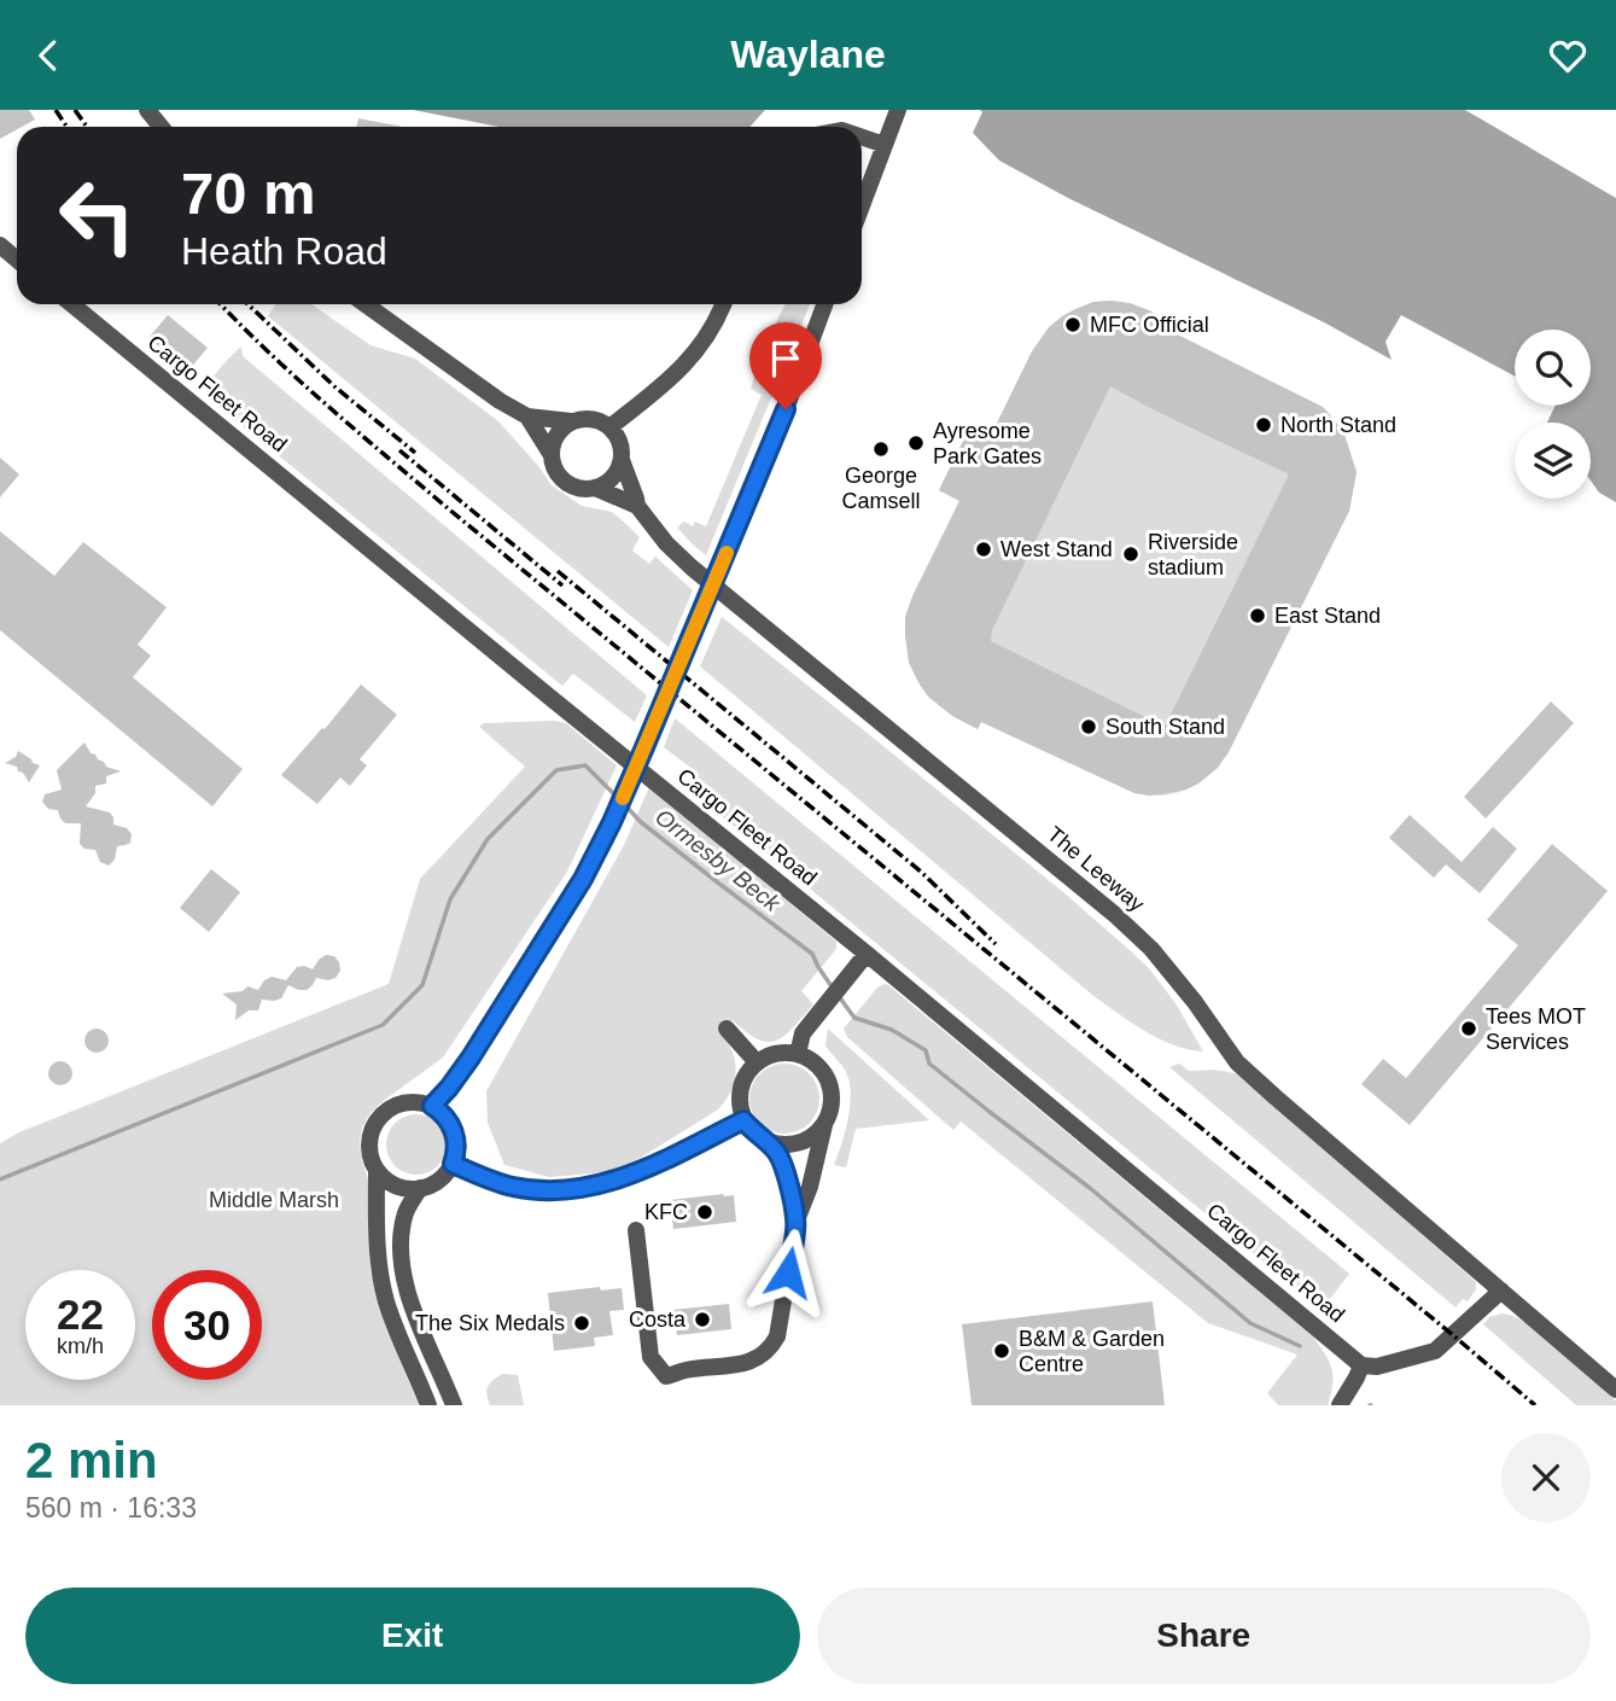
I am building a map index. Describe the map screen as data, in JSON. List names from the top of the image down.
{
  "streets": {
    "street": ["Cargo Fleet Road", "The Leeway"]
  },
  "water": ["Ormesby Beck"],
  "parks": ["Middle Marsh"],
  "places": [
    "MFC Official",
    "North Stand",
    "Ayresome Park Gates",
    "George Camsell",
    "West Stand",
    "Riverside stadium",
    "East Stand",
    "South Stand",
    "Tees MOT Services",
    "KFC",
    "Costa",
    "The Six Medals",
    "B&M & Garden Centre"
  ],
  "page": {
    "header": "Waylane",
    "turn": ["70 m", "Heath Road"],
    "speed": "22 km/h",
    "limit": "30",
    "heading": ["2 min", "560 m · 16:33"],
    "buttons": ["Exit", "Share"]
  }
}
